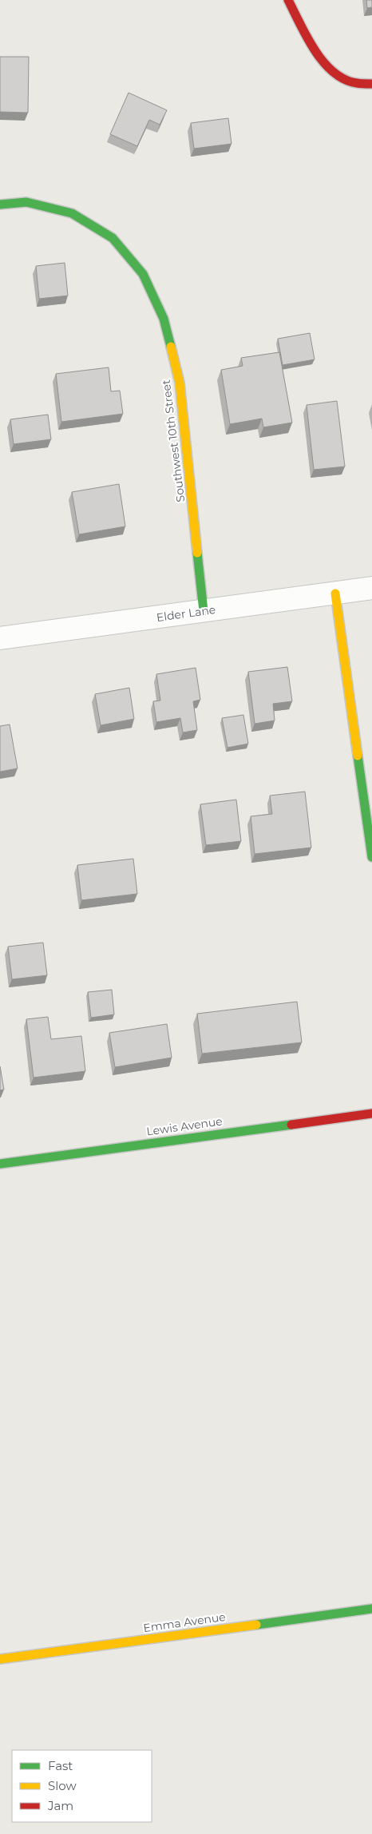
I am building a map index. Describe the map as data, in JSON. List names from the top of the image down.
{
  "streets": {
    "street": [
      "Southwest 10th Street",
      "Elder Lane",
      "Lewis Avenue",
      "Emma Avenue"
    ]
  },
  "crossings": [
    ["Southwest 10th Street", "Elder Lane"]
  ],
  "legend": ["Fast", "Slow", "Jam"]
}
